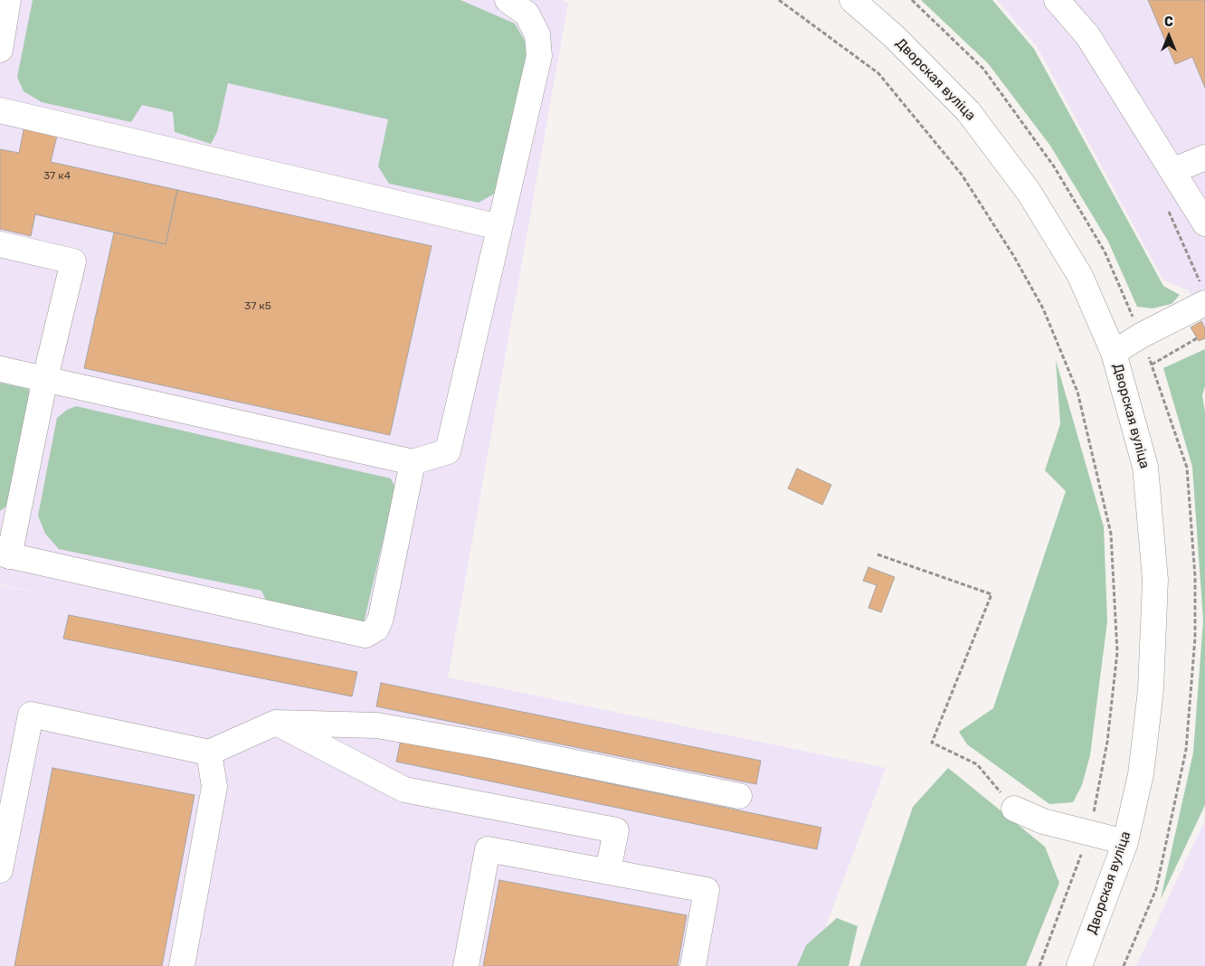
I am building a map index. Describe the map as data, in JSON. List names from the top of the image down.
{
  "streets": {
    "street": ["Дворская вуліца"]
  },
  "house_numbers": ["37 к4", "37 к5"],
  "north": "top"
}
